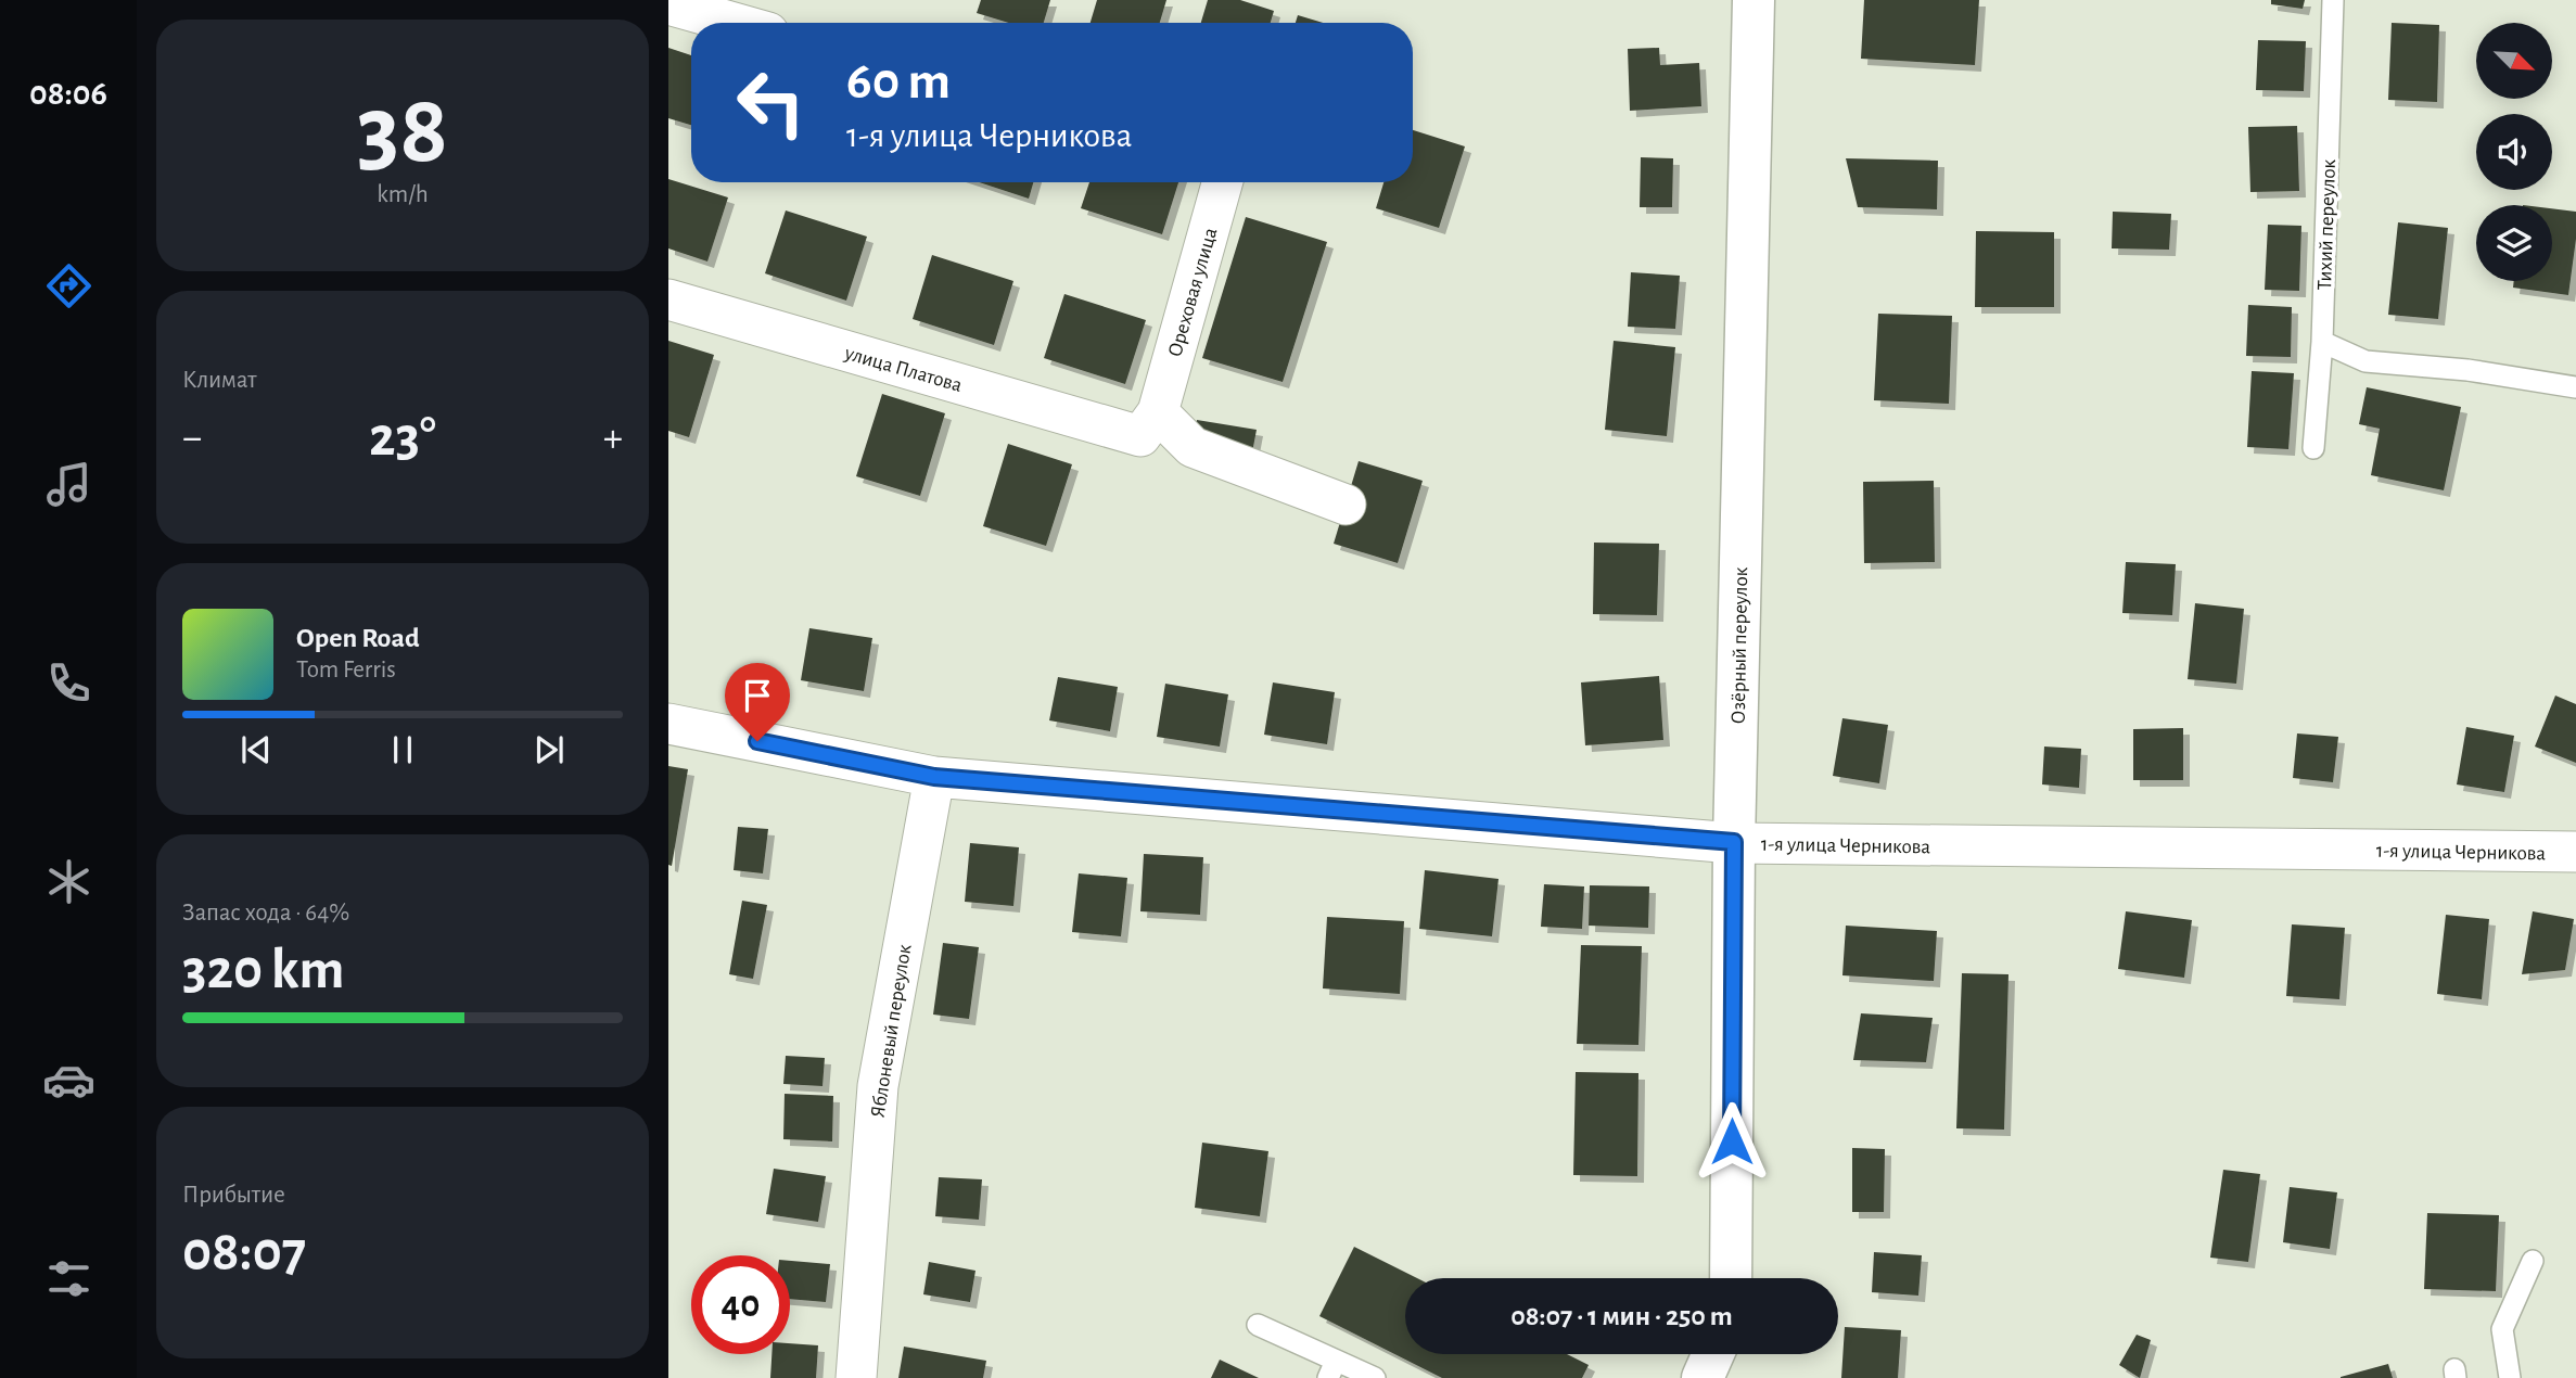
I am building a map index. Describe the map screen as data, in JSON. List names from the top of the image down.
{
  "streets": {
    "street": [
      "Ореховая улица",
      "улица Платова",
      "Озёрный переулок",
      "1-я улица Черникова",
      "Яблоневый переулок"
    ],
    "lane": ["Тихий переулок"]
  },
  "crossings": [
    ["Ореховая улица", "улица Платова"],
    ["Озёрный переулок", "1-я улица Черникова"],
    ["1-я улица Черникова", "Яблоневый переулок"]
  ],
  "north": "bottom right",
  "page": {
    "tabs": "08:06",
    "tile": [
      ["38", "km/h"],
      "Климат",
      ["Запас хода · 64%", "320 km"],
      ["Прибытие", "08:07"]
    ],
    "turn": ["60 m", "1-я улица Черникова"],
    "heat": ["−", "23°", "+"],
    "song": ["Open Road", "Tom Ferris"],
    "limit": "40",
    "trip": "08:07 · 1 мин · 250 m"
  }
}
